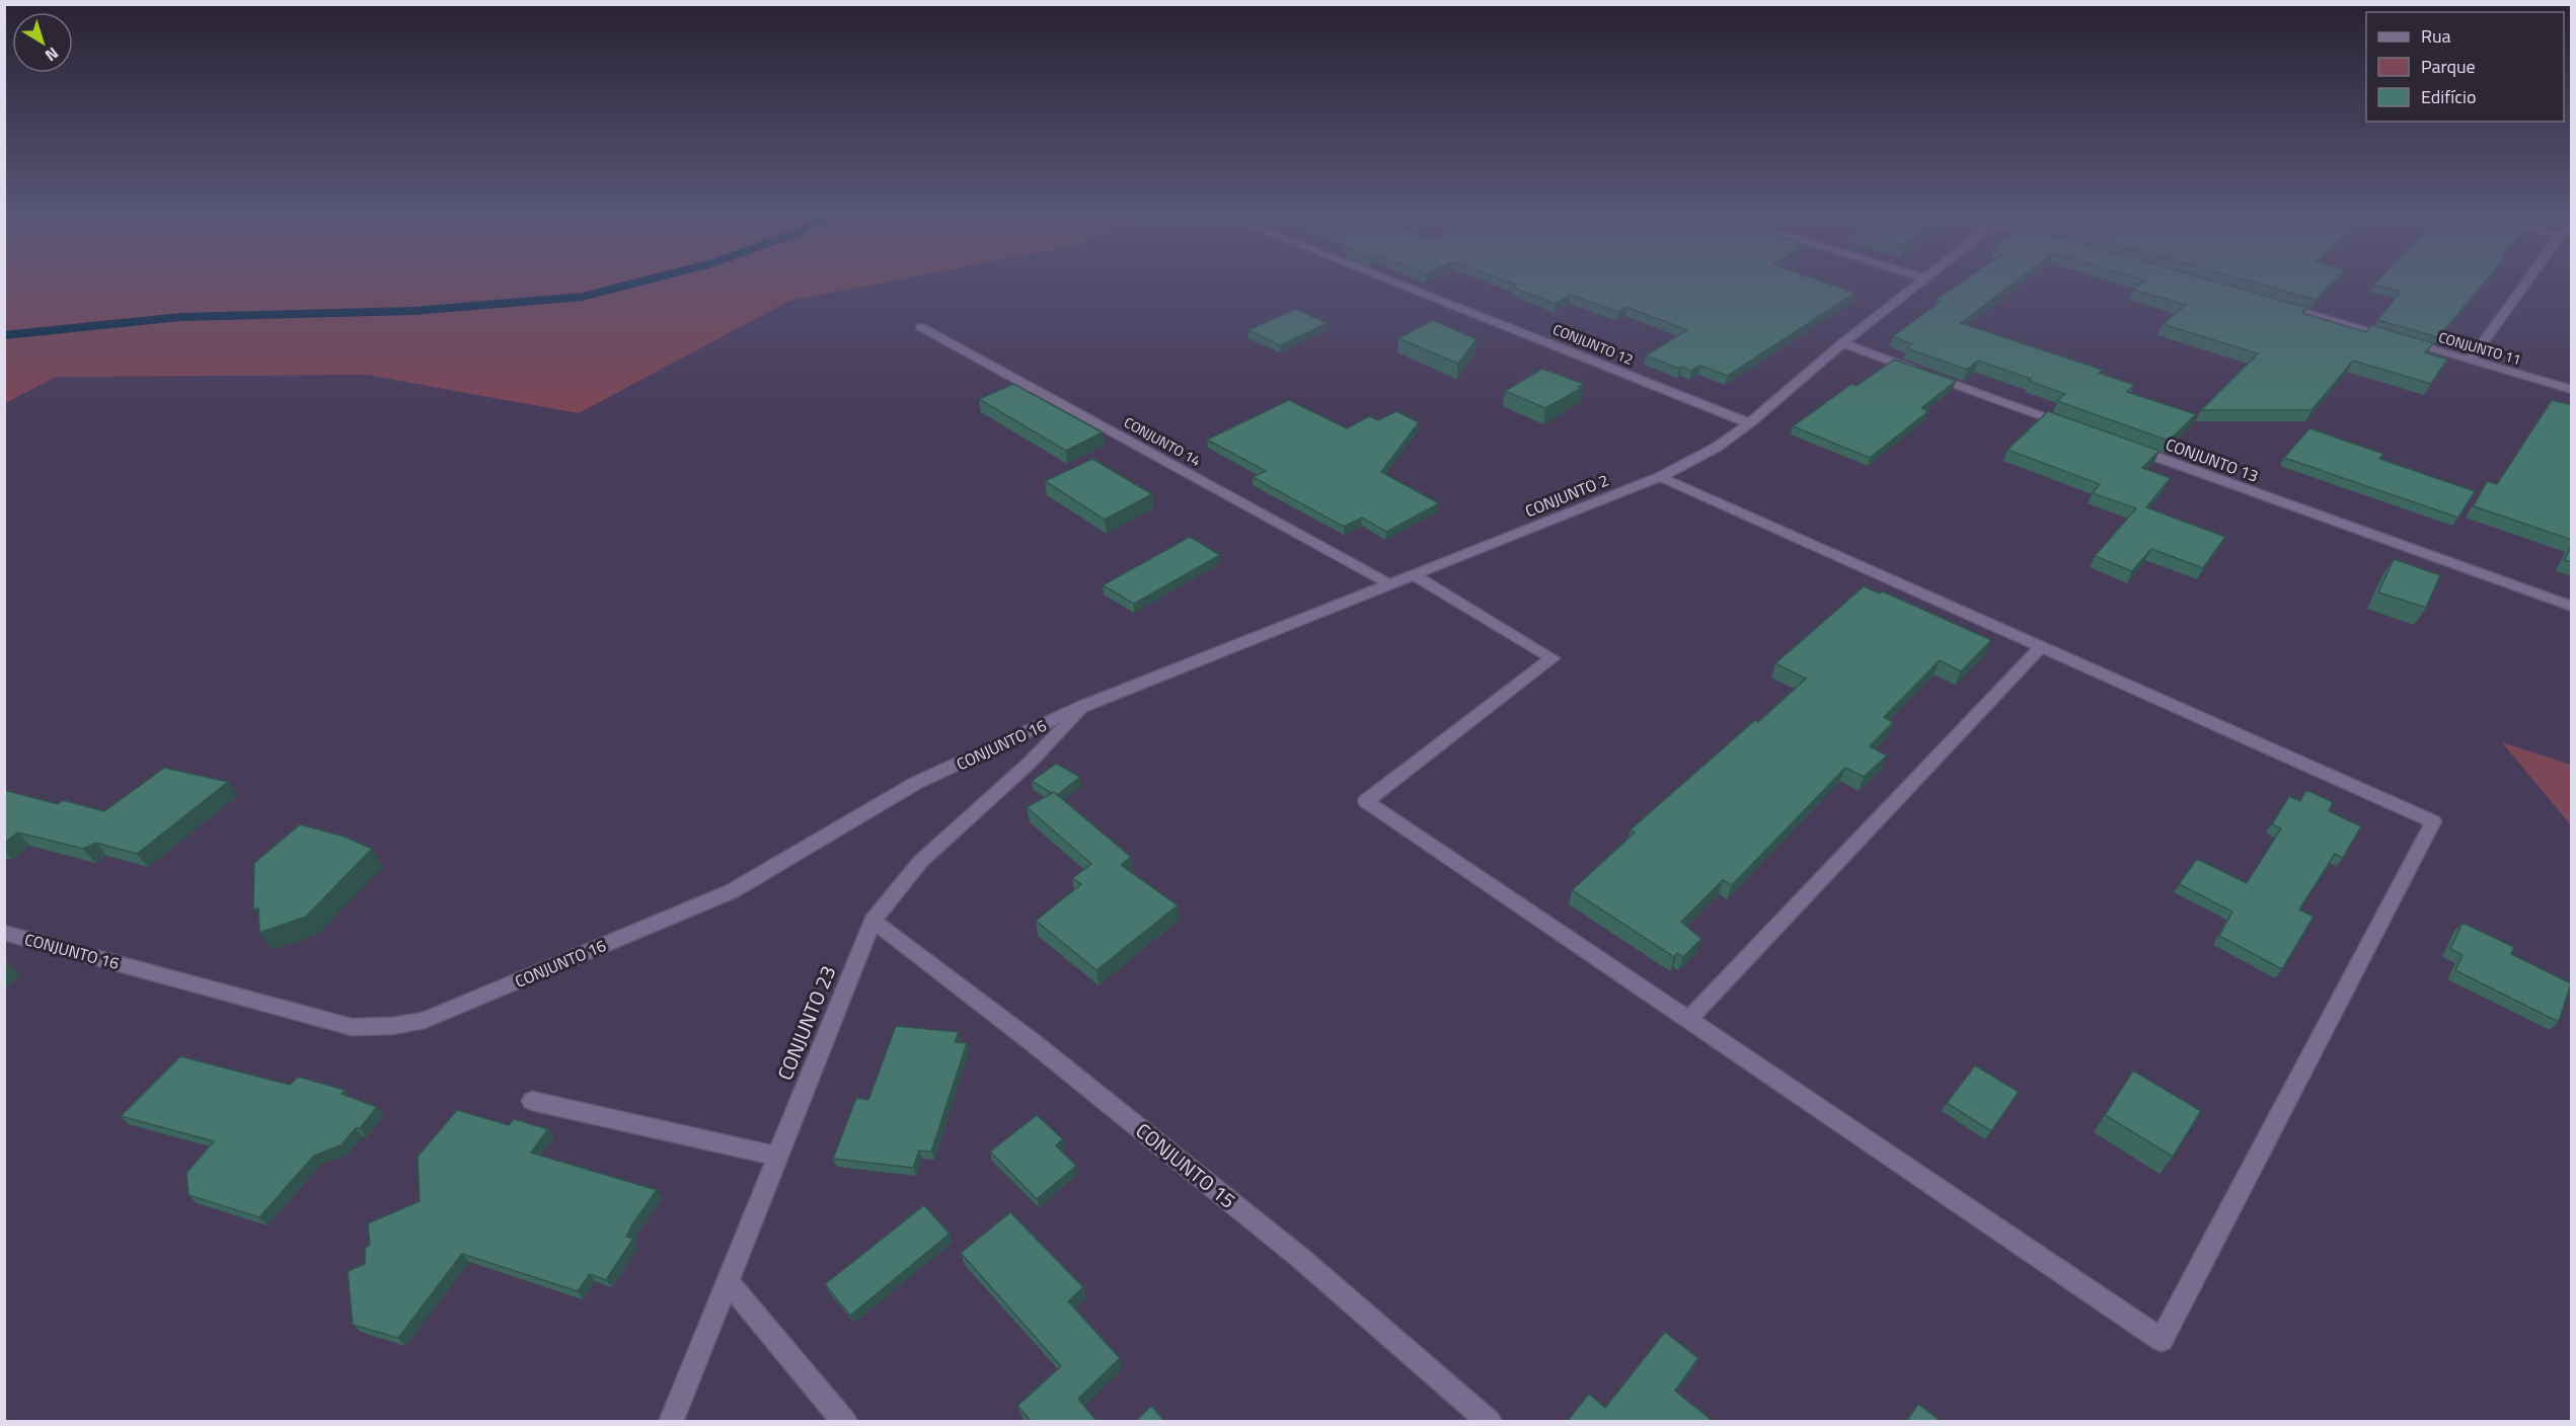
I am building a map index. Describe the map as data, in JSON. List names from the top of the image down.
{
  "streets": {
    "street": [
      "CONJUNTO 12",
      "CONJUNTO 11",
      "CONJUNTO 14",
      "CONJUNTO 13",
      "CONJUNTO 2",
      "CONJUNTO 16",
      "CONJUNTO 23",
      "CONJUNTO 15"
    ]
  },
  "crossings": [
    ["CONJUNTO 12", "CONJUNTO 2"],
    ["CONJUNTO 14", "CONJUNTO 2"],
    ["CONJUNTO 2", "CONJUNTO 16"],
    ["CONJUNTO 2", "CONJUNTO 23"],
    ["CONJUNTO 16", "CONJUNTO 23"],
    ["CONJUNTO 23", "CONJUNTO 15"]
  ],
  "legend": ["Rua", "Parque", "Edifício"],
  "north": "bottom right"
}
